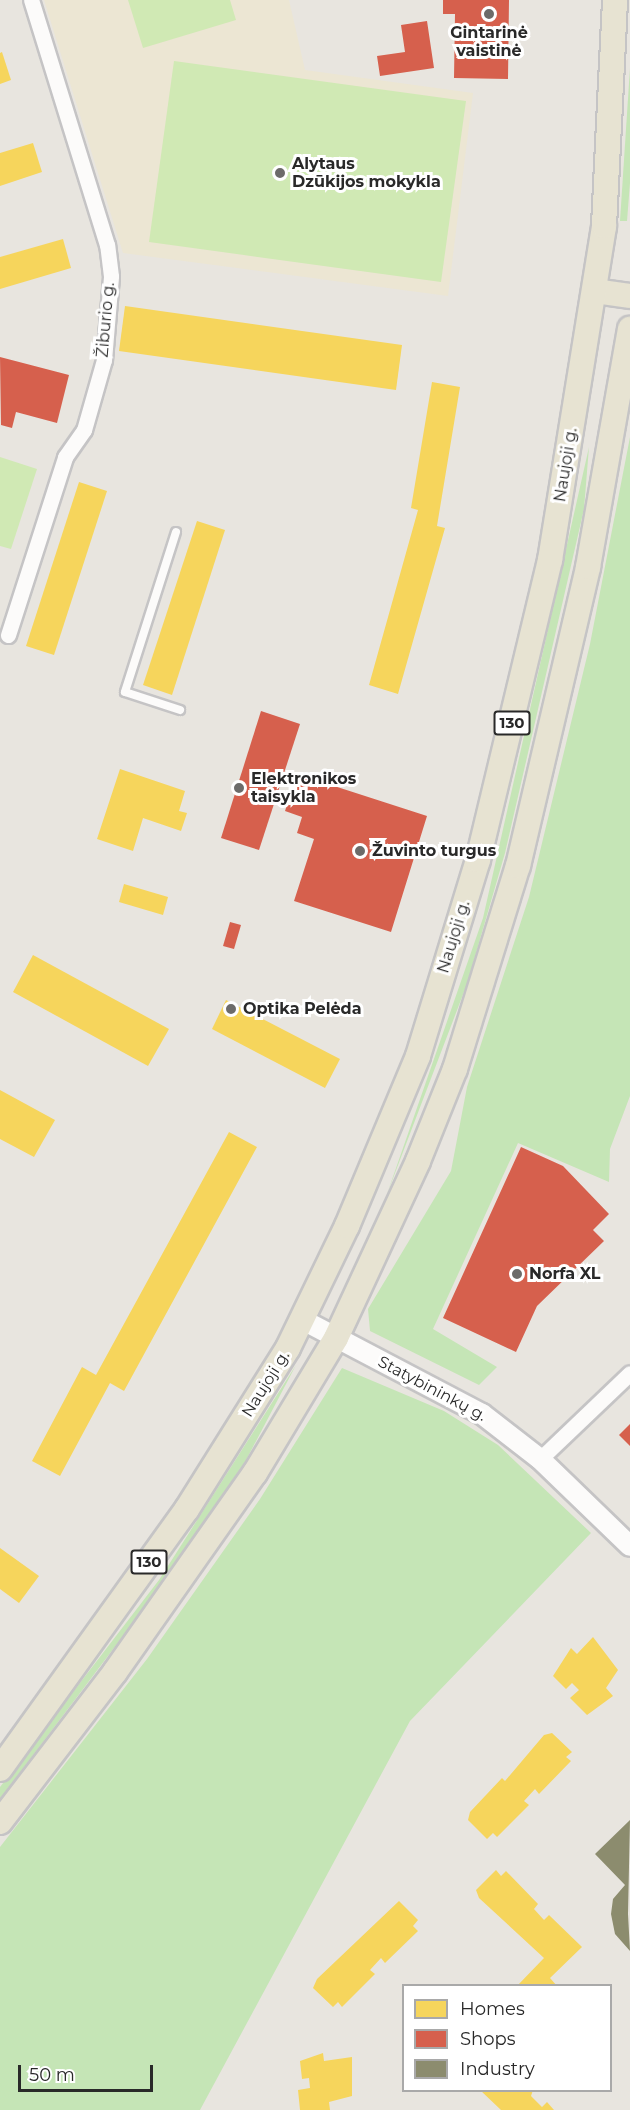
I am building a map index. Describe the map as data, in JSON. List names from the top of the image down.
{
  "streets": {
    "main road": ["Naujoji g.", "130"],
    "street": ["Žiburio g.", "Statybininkų g."]
  },
  "crossings": [
    ["Naujoji g.", "Statybininkų g."],
    ["130", "Statybininkų g."]
  ],
  "places": [
    "Gintarinė vaistinė",
    "Alytaus Dzūkijos mokykla",
    "Elektronikos taisykla",
    "Žuvinto turgus",
    "Optika Pelėda",
    "Norfa XL"
  ],
  "legend": ["Homes", "Shops", "Industry"],
  "scale_bar": "50 m"
}
